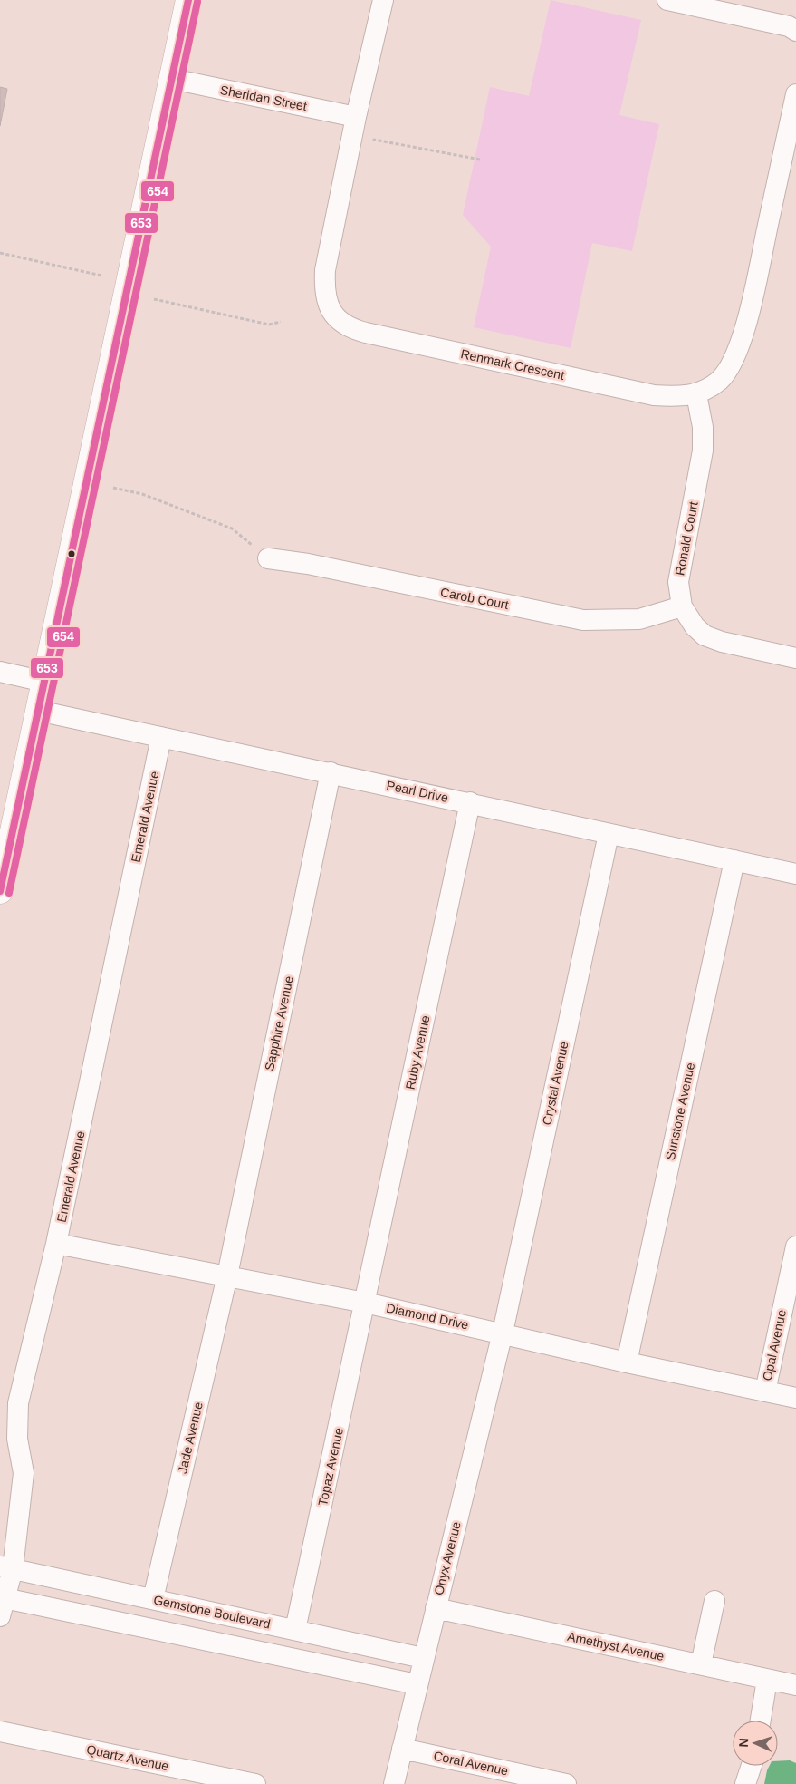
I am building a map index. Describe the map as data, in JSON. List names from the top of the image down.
{
  "streets": {
    "street": [
      "Sheridan Street",
      "Renmark Crescent",
      "Ronald Court",
      "Carob Court",
      "Pearl Drive",
      "Emerald Avenue",
      "Sapphire Avenue",
      "Ruby Avenue",
      "Crystal Avenue",
      "Sunstone Avenue",
      "Diamond Drive",
      "Opal Avenue",
      "Jade Avenue",
      "Topaz Avenue",
      "Onyx Avenue",
      "Gemstone Boulevard",
      "Amethyst Avenue",
      "Quartz Avenue",
      "Coral Avenue"
    ]
  },
  "crossings": [
    ["Sheridan Street", "Renmark Crescent"],
    ["Renmark Crescent", "Ronald Court"],
    ["Ronald Court", "Carob Court"],
    ["Pearl Drive", "Emerald Avenue"],
    ["Pearl Drive", "Sapphire Avenue"],
    ["Pearl Drive", "Ruby Avenue"],
    ["Pearl Drive", "Crystal Avenue"],
    ["Pearl Drive", "Sunstone Avenue"],
    ["Emerald Avenue", "Diamond Drive"],
    ["Emerald Avenue", "Gemstone Boulevard"],
    ["Sapphire Avenue", "Diamond Drive"],
    ["Sapphire Avenue", "Jade Avenue"],
    ["Ruby Avenue", "Diamond Drive"],
    ["Ruby Avenue", "Topaz Avenue"],
    ["Crystal Avenue", "Diamond Drive"],
    ["Crystal Avenue", "Onyx Avenue"],
    ["Sunstone Avenue", "Diamond Drive"],
    ["Diamond Drive", "Opal Avenue"],
    ["Diamond Drive", "Jade Avenue"],
    ["Diamond Drive", "Topaz Avenue"],
    ["Diamond Drive", "Onyx Avenue"],
    ["Jade Avenue", "Gemstone Boulevard"],
    ["Topaz Avenue", "Gemstone Boulevard"],
    ["Onyx Avenue", "Gemstone Boulevard"],
    ["Onyx Avenue", "Amethyst Avenue"],
    ["Onyx Avenue", "Coral Avenue"]
  ],
  "lines": ["transit line 653", "transit line 654"],
  "north": "left"
}
